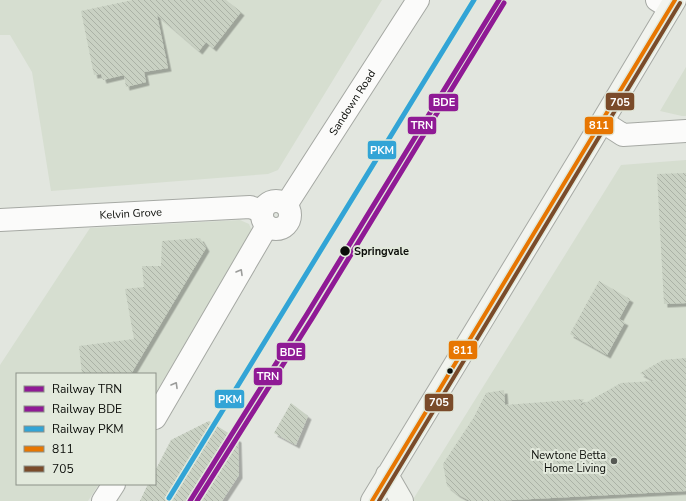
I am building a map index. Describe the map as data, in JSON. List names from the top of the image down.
{
  "streets": {
    "street": ["Sandown Road", "Kelvin Grove"]
  },
  "crossings": [
    ["Sandown Road", "Kelvin Grove"]
  ],
  "places": ["Springvale", "Newtone Betta Home Living"],
  "lines": [
    "rail line TRN",
    "rail line PKM",
    "transit line 811",
    "rail line BDE",
    "transit line 705"
  ],
  "legend": [
    "Railway TRN",
    "Railway BDE",
    "Railway PKM",
    "811",
    "705"
  ]
}
